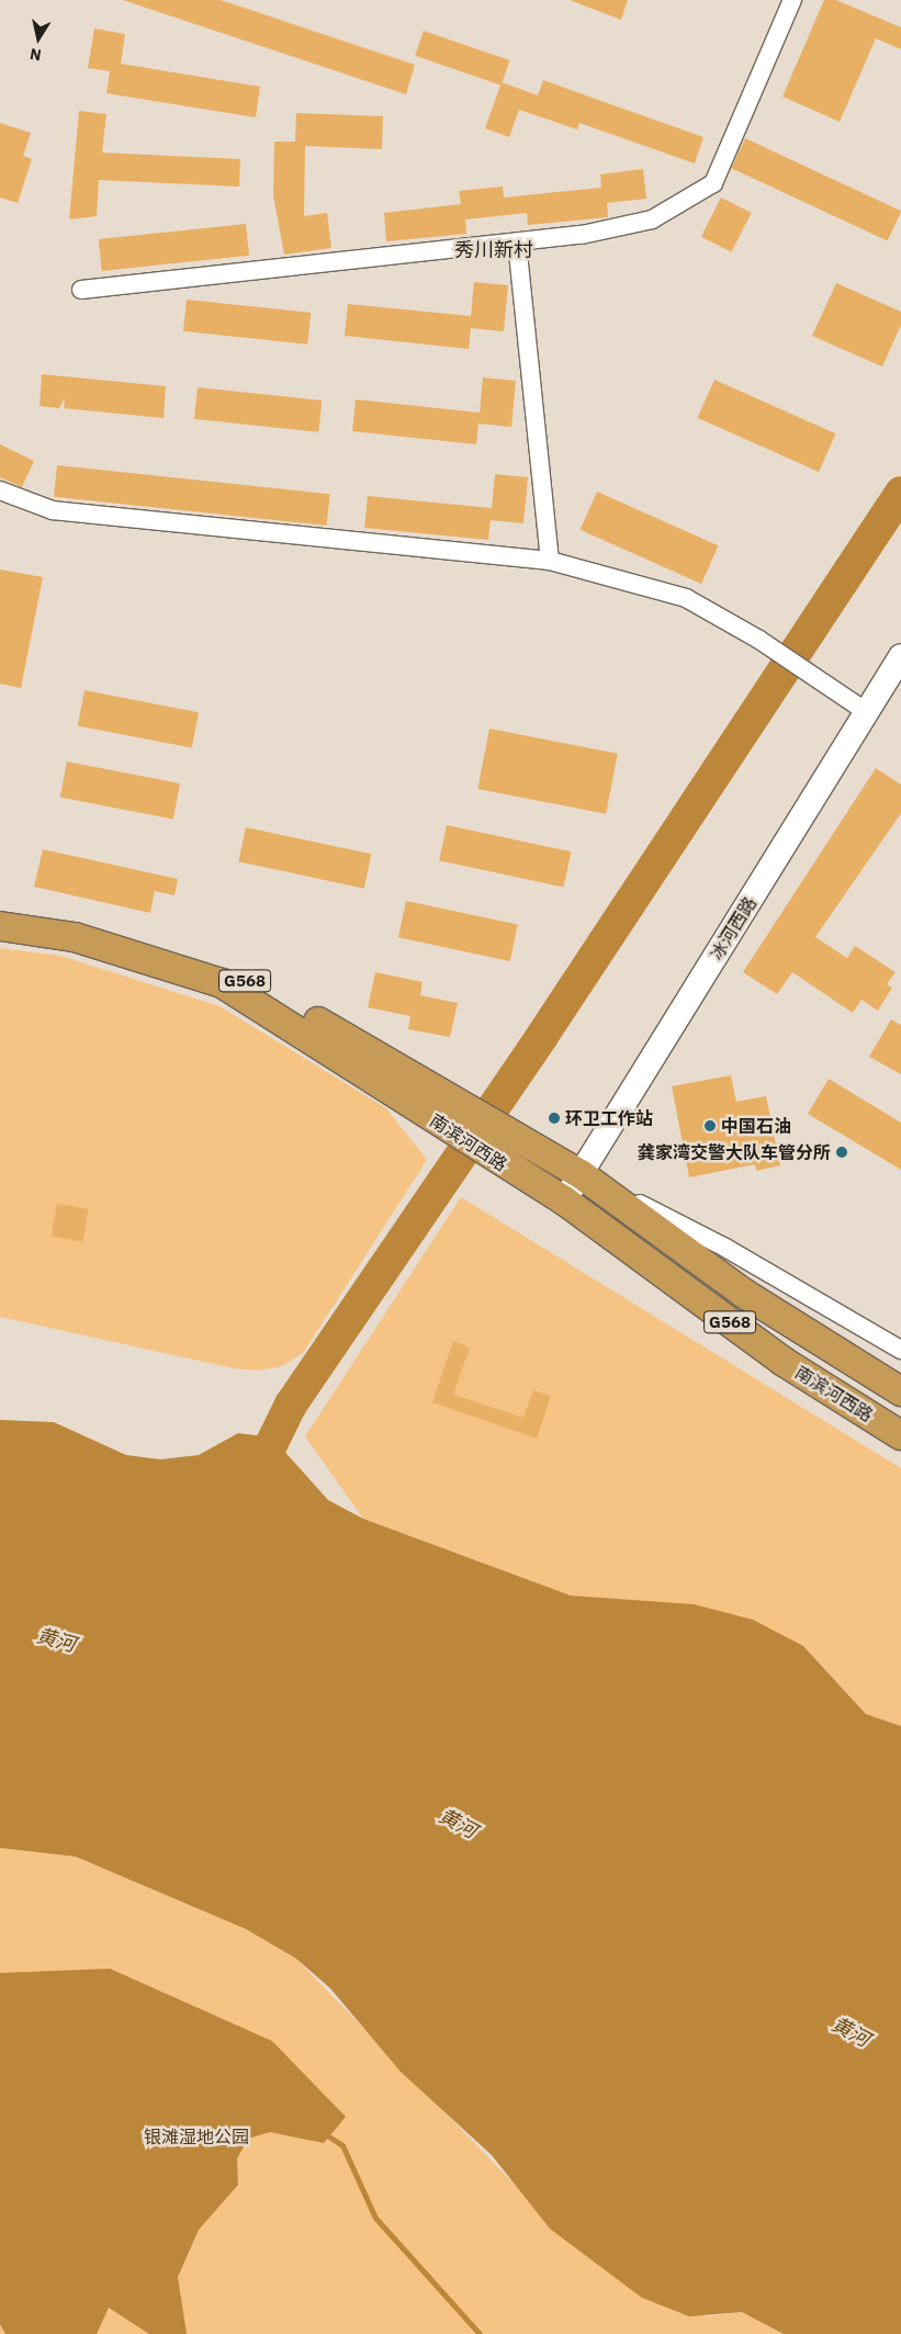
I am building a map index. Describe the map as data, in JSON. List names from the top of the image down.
{
  "streets": {
    "highway": ["G568", "南滨河西路"],
    "main road": ["冰河西路"]
  },
  "crossings": [
    ["冰河西路", "南滨河西路"]
  ],
  "districts": ["秀川新村"],
  "water": ["黄河"],
  "parks": ["银滩湿地公园"],
  "places": ["环卫工作站", "中国石油", "龚家湾交警大队车管分所"],
  "north": "bottom"
}
